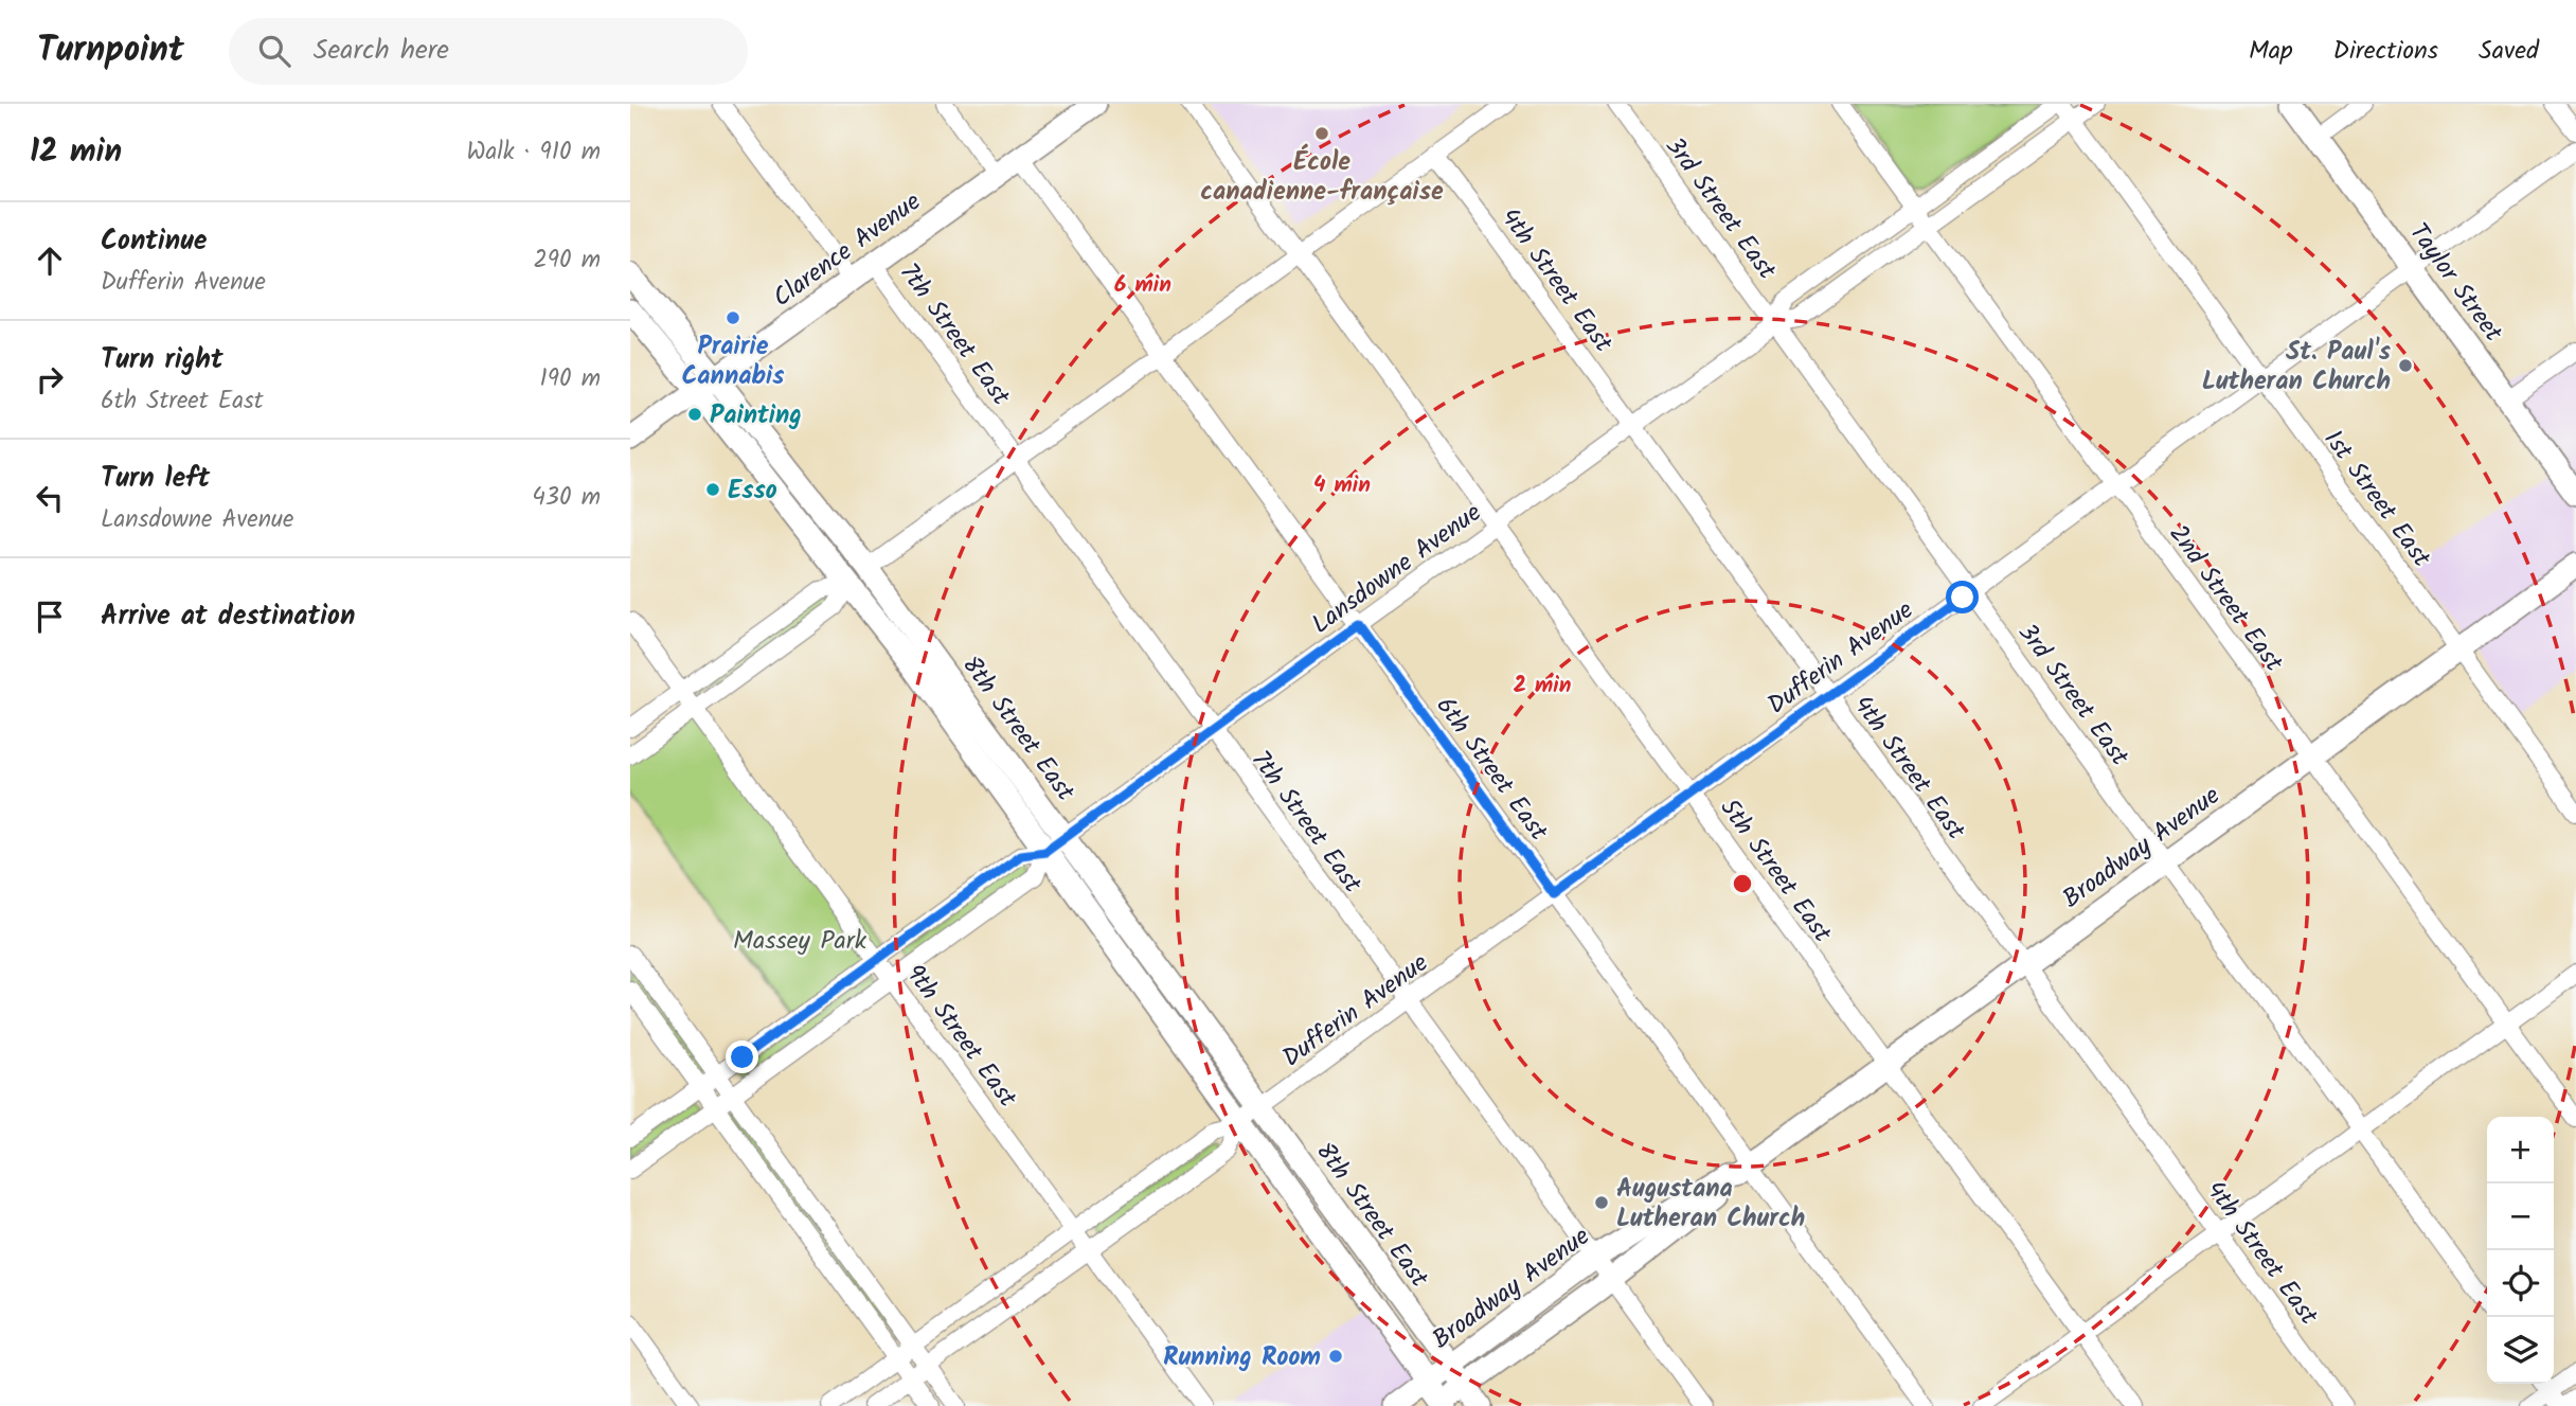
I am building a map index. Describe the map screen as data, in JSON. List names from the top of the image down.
{
  "streets": {
    "main road": [
      "Clarence Avenue",
      "Taylor Street",
      "8th Street East",
      "Broadway Avenue"
    ],
    "street": [
      "3rd Street East",
      "4th Street East",
      "7th Street East",
      "1st Street East",
      "Lansdowne Avenue",
      "2nd Street East",
      "Dufferin Avenue",
      "6th Street East",
      "5th Street East",
      "9th Street East"
    ]
  },
  "crossings": [
    ["3rd Street East", "Lansdowne Avenue"],
    ["3rd Street East", "Dufferin Avenue"],
    ["3rd Street East", "Broadway Avenue"],
    ["Clarence Avenue", "7th Street East"],
    ["Clarence Avenue", "8th Street East"],
    ["Clarence Avenue", "6th Street East"],
    ["4th Street East", "Lansdowne Avenue"],
    ["4th Street East", "Dufferin Avenue"],
    ["4th Street East", "Broadway Avenue"],
    ["Taylor Street", "Dufferin Avenue"],
    ["7th Street East", "Lansdowne Avenue"],
    ["7th Street East", "Dufferin Avenue"],
    ["7th Street East", "Broadway Avenue"],
    ["1st Street East", "Lansdowne Avenue"],
    ["1st Street East", "Dufferin Avenue"],
    ["1st Street East", "Broadway Avenue"],
    ["Lansdowne Avenue", "2nd Street East"],
    ["Lansdowne Avenue", "8th Street East"],
    ["Lansdowne Avenue", "6th Street East"],
    ["Lansdowne Avenue", "5th Street East"],
    ["Lansdowne Avenue", "9th Street East"],
    ["2nd Street East", "Dufferin Avenue"],
    ["2nd Street East", "Broadway Avenue"],
    ["Dufferin Avenue", "8th Street East"],
    ["Dufferin Avenue", "6th Street East"],
    ["Dufferin Avenue", "5th Street East"],
    ["Dufferin Avenue", "9th Street East"],
    ["8th Street East", "Broadway Avenue"],
    ["6th Street East", "Broadway Avenue"],
    ["Broadway Avenue", "5th Street East"]
  ],
  "parks": ["Massey Park"],
  "places": [
    "École canadienne-française",
    "Prairie Cannabis",
    "St. Paul's Lutheran Church",
    "Painting",
    "Esso",
    "Augustana Lutheran Church",
    "Running Room"
  ],
  "page": {
    "header": "Turnpoint",
    "search": "Search here",
    "nav": ["Map", "Directions", "Saved"],
    "heading": ["12 min", "Walk · 910 m"],
    "list": [
      ["Continue", "Dufferin Avenue", "290 m"],
      ["Turn right", "6th Street East", "190 m"],
      ["Turn left", "Lansdowne Avenue", "430 m"],
      "Arrive at destination"
    ],
    "map_buttons": ["+", "−"]
  },
  "rings": ["6 min", "4 min", "2 min"]
}
